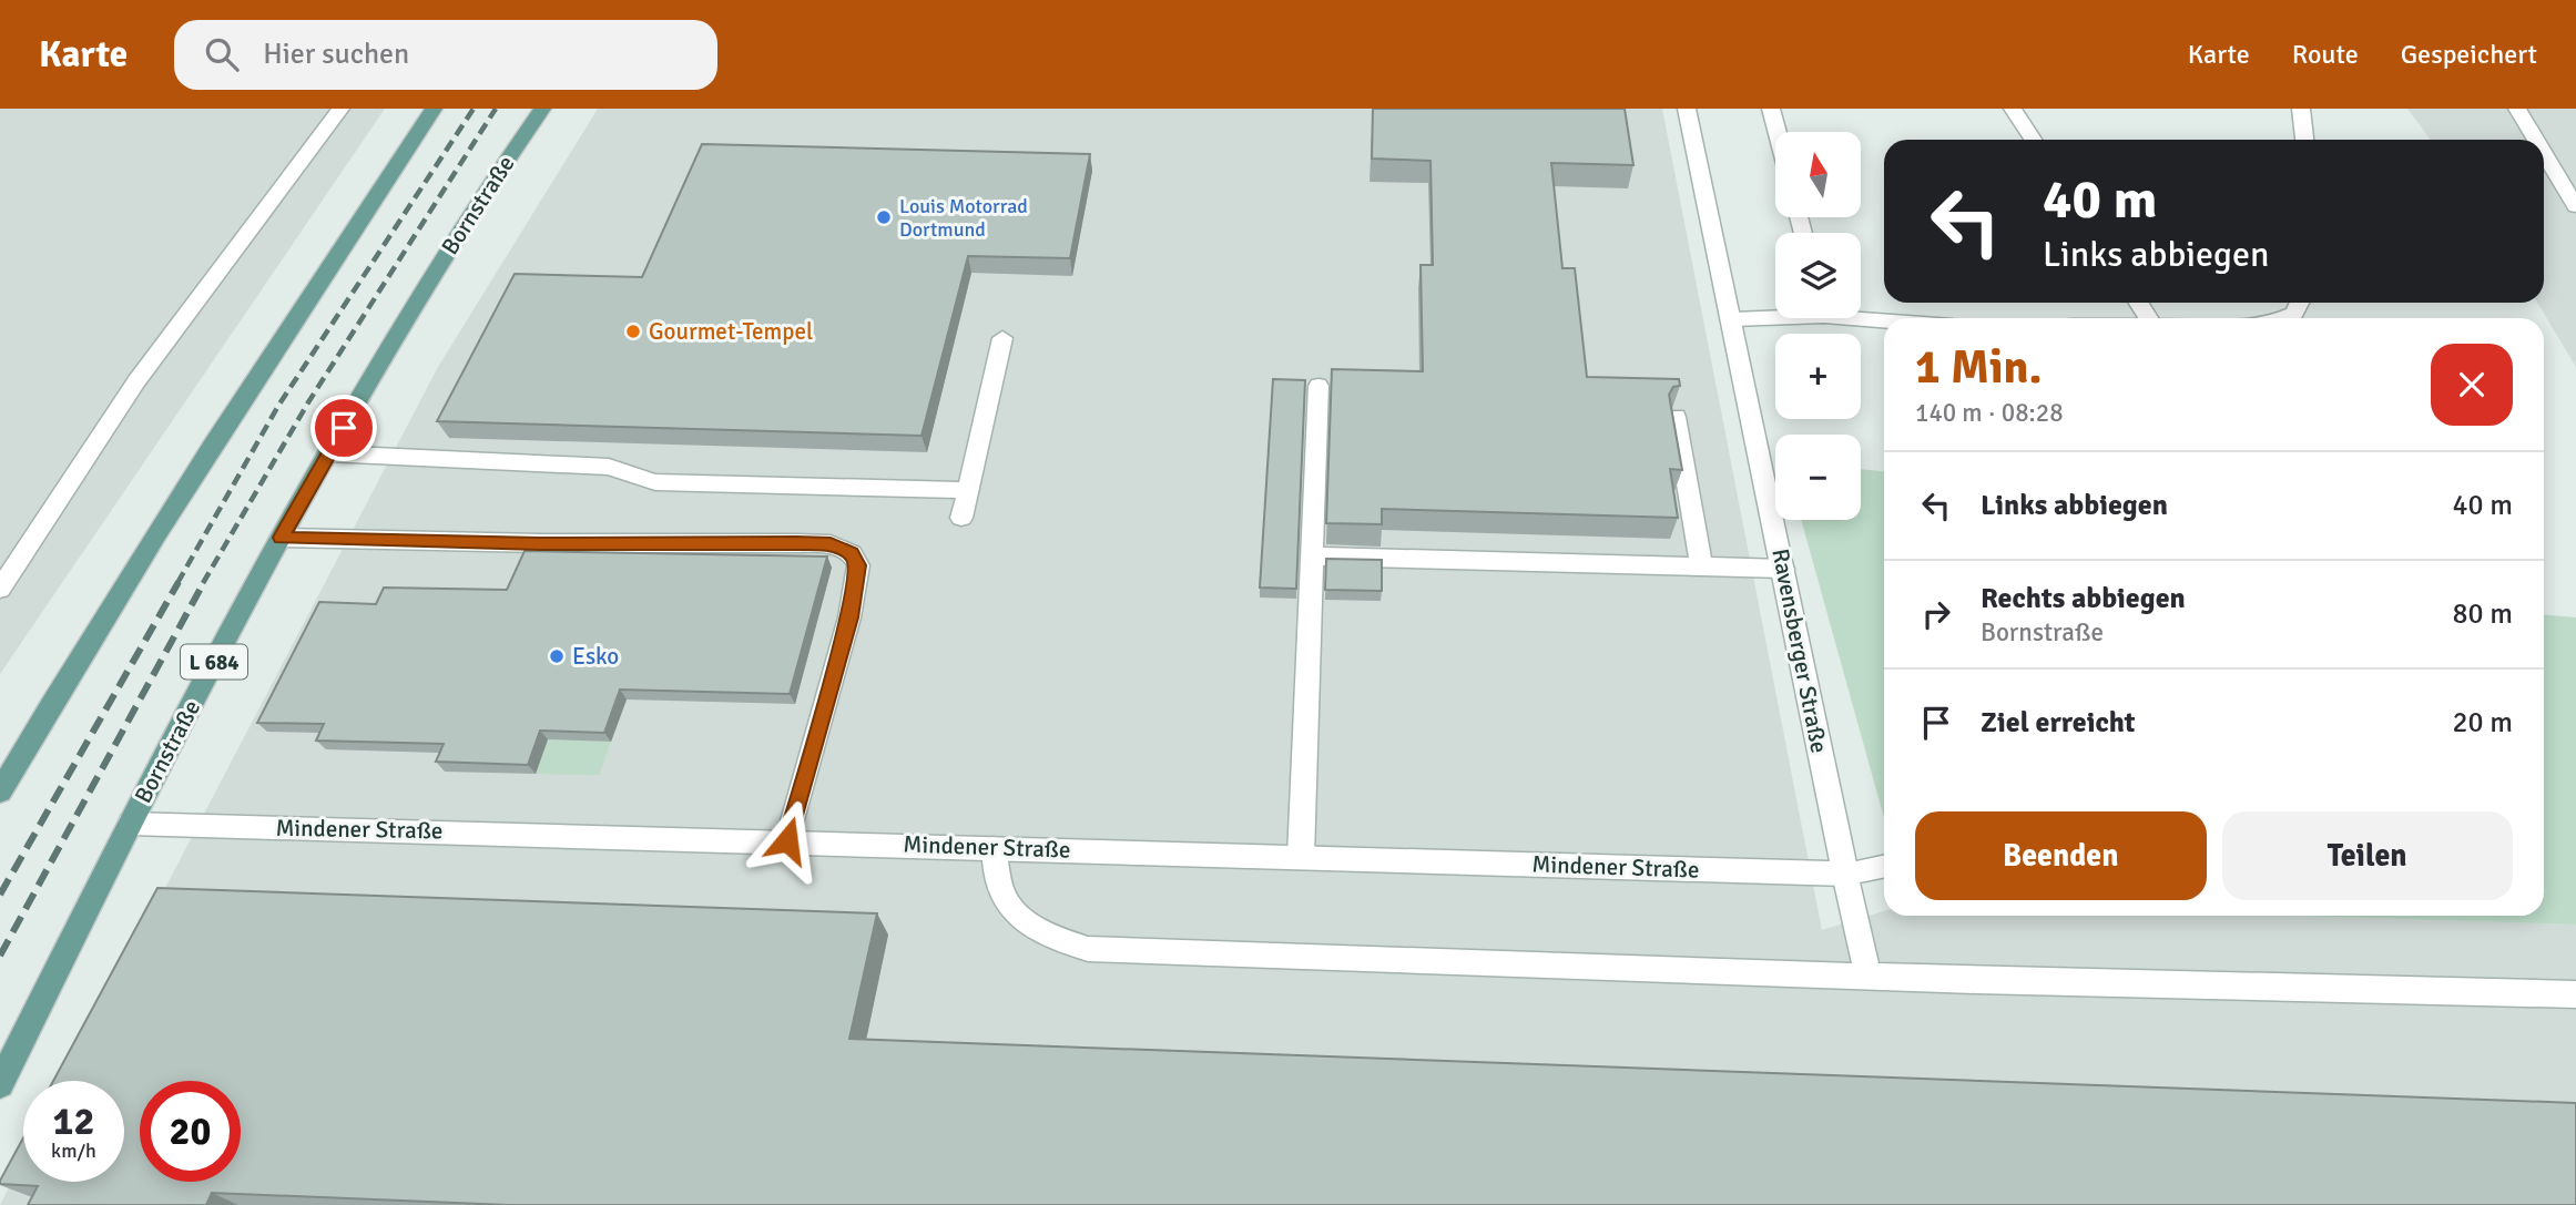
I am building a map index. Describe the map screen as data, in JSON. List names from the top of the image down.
{
  "streets": {
    "main road": ["Bornstraße", "L 684"],
    "street": ["Ravensberger Straße", "Mindener Straße"]
  },
  "crossings": [
    ["Bornstraße", "Mindener Straße"],
    ["Ravensberger Straße", "Mindener Straße"]
  ],
  "places": ["Louis Motorrad Dortmund", "Gourmet-Tempel", "Esko"],
  "north": "top",
  "page": {
    "header": "Karte",
    "search": "Hier suchen",
    "nav": ["Karte", "Route", "Gespeichert"],
    "map_buttons": ["+", "−"],
    "turn": ["40 m", "Links abbiegen"],
    "heading": ["1 Min.", "140 m · 08:28"],
    "list": [
      {
        "name": "Links abbiegen",
        "value": "40 m"
      },
      {
        "name": "Rechts abbiegen",
        "note": "Bornstraße",
        "value": "80 m"
      },
      {
        "name": "Ziel erreicht",
        "value": "20 m"
      }
    ],
    "buttons": ["Beenden", "Teilen"],
    "speed": "12 km/h",
    "limit": "20"
  }
}
